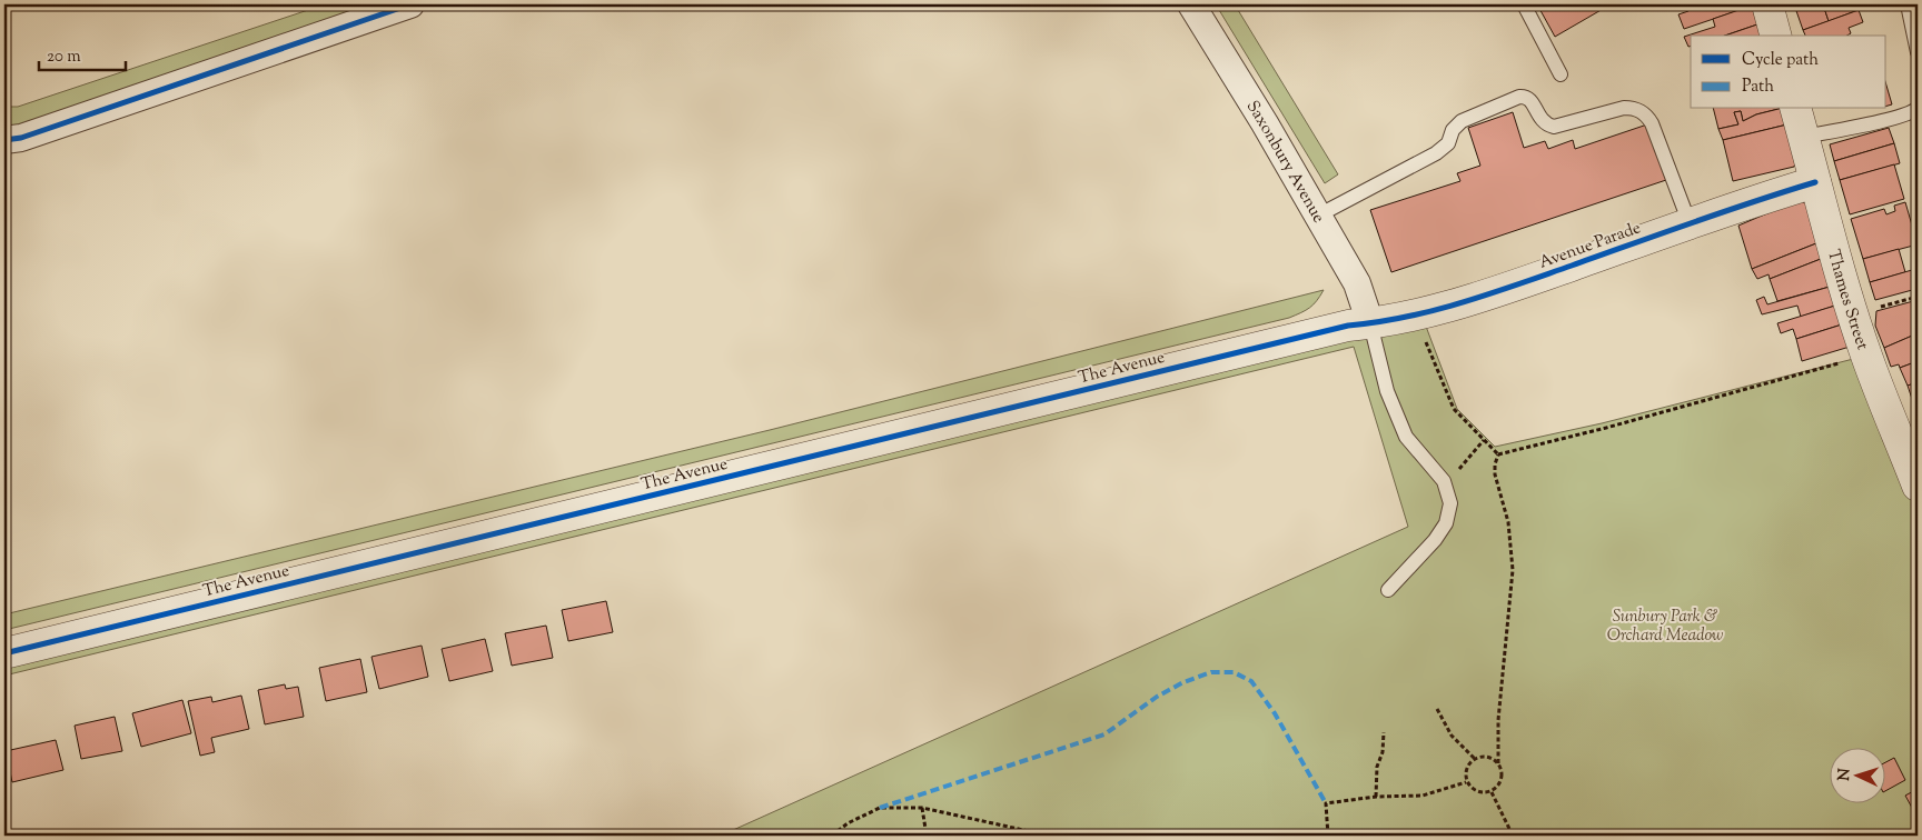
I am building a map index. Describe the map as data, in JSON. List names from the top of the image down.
{
  "streets": {
    "street": [
      "Saxonbury Avenue",
      "Avenue Parade",
      "Thames Street",
      "The Avenue"
    ]
  },
  "crossings": [
    ["Saxonbury Avenue", "Avenue Parade"],
    ["Saxonbury Avenue", "The Avenue"],
    ["Avenue Parade", "Thames Street"],
    ["Avenue Parade", "The Avenue"]
  ],
  "parks": ["Sunbury Park & Orchard Meadow"],
  "legend": ["Cycle path", "Path"],
  "scale_bar": "20 m",
  "north": "left"
}
